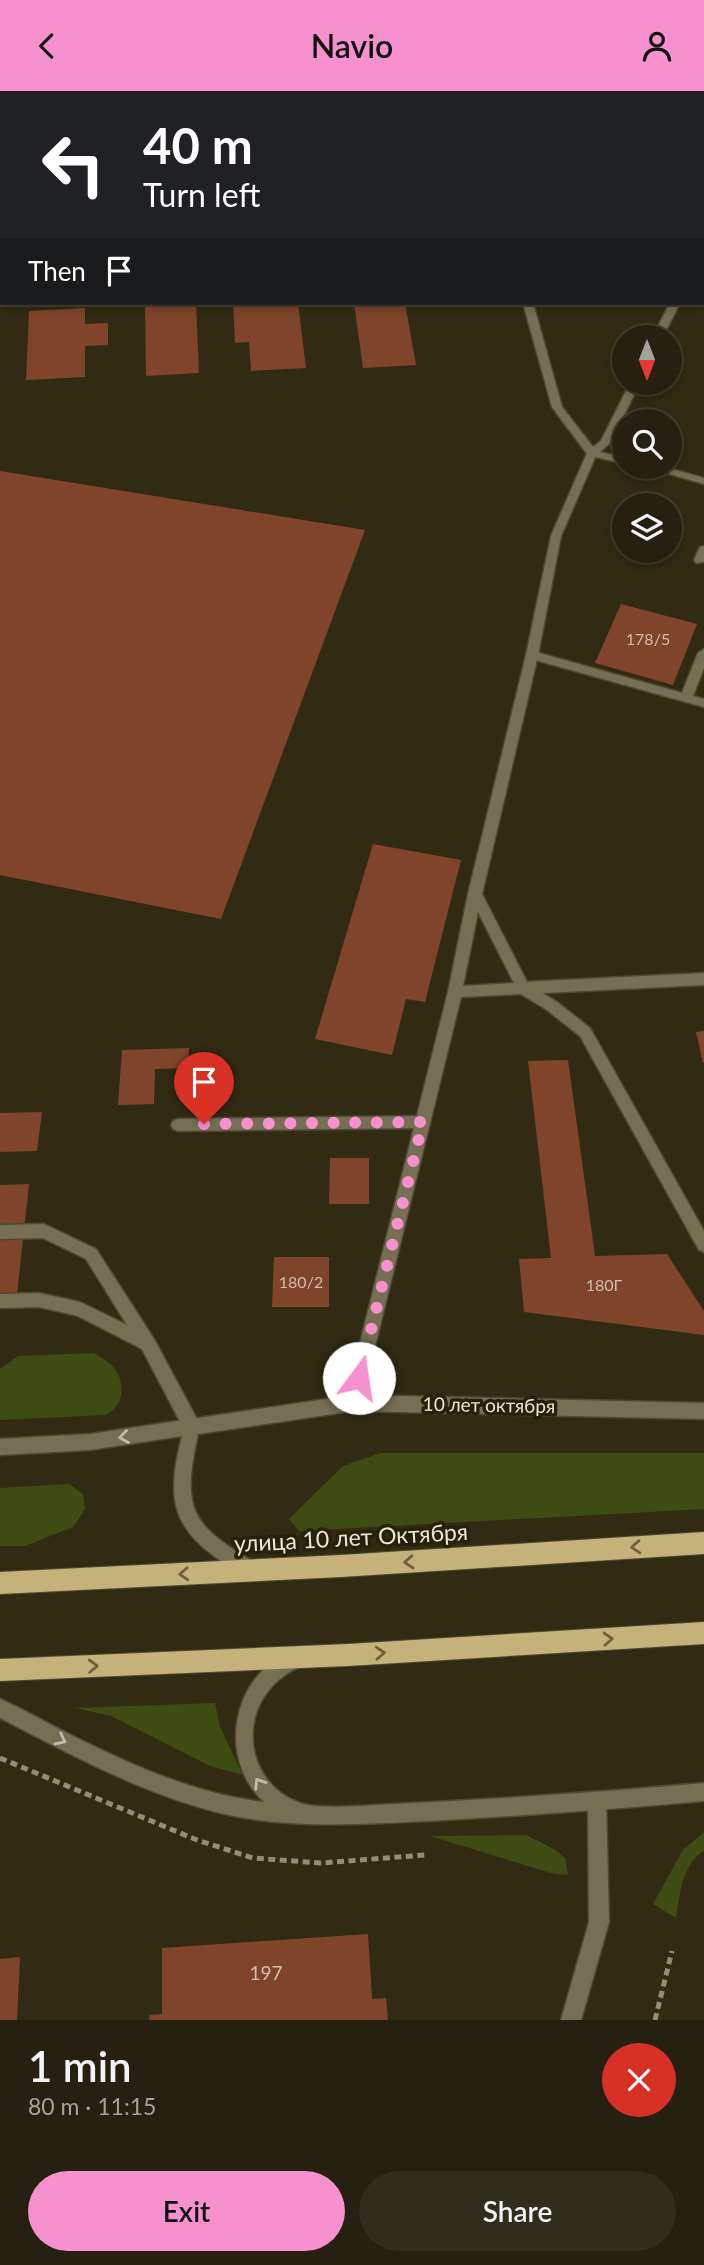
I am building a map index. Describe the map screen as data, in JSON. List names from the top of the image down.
{
  "streets": {
    "main road": ["улица 10 лет Октября"],
    "street": ["10 лет октября"]
  },
  "house_numbers": [
    "178/5",
    "180/2",
    "180Г",
    "197"
  ],
  "north": "bottom",
  "page": {
    "header": "Navio",
    "turn": ["40 m", "Turn left"],
    "then": "Then",
    "heading": ["1 min", "80 m · 11:15"],
    "buttons": ["Exit", "Share"]
  }
}
